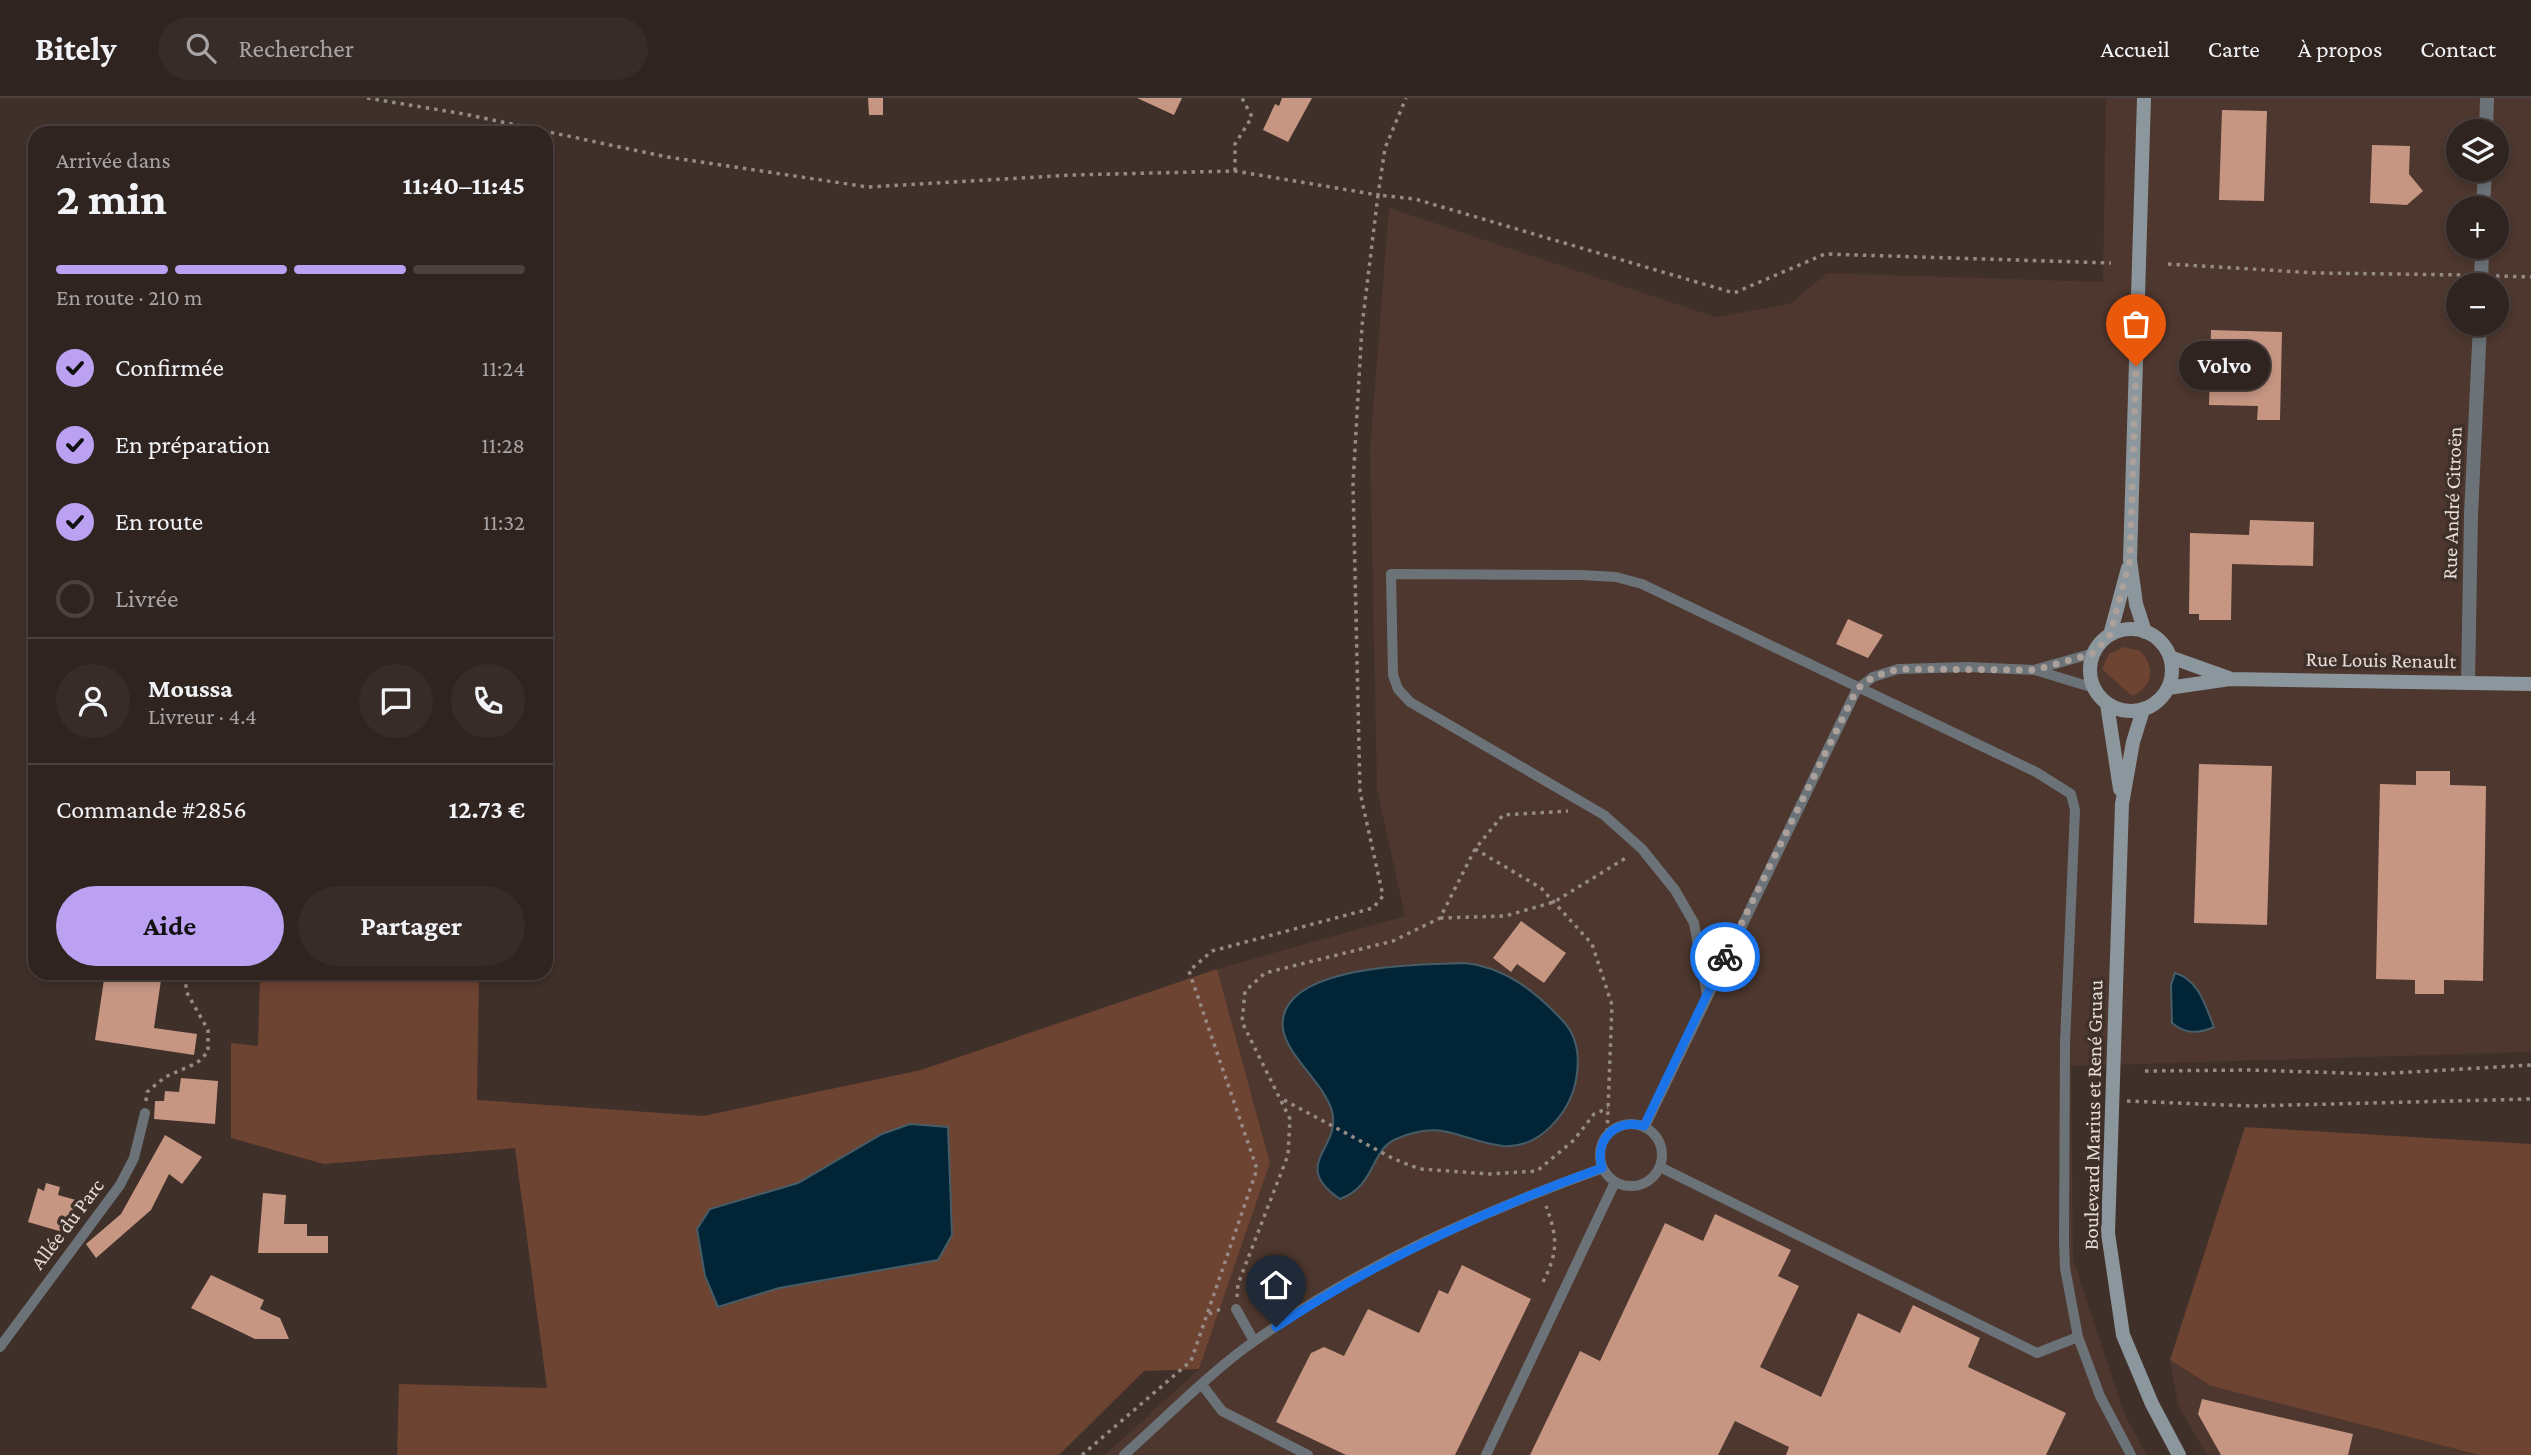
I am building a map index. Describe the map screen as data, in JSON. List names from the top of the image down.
{
  "streets": {
    "main road": ["Rue Louis Renault", "Boulevard Marius et René Gruau"],
    "street": ["Rue André Citroën"],
    "lane": ["Allée du Parc"]
  },
  "crossings": [
    ["Rue André Citroën", "Rue Louis Renault"],
    ["Rue Louis Renault", "Boulevard Marius et René Gruau"]
  ],
  "places": ["Volvo"],
  "page": {
    "header": "Bitely",
    "search": "Rechercher",
    "nav": [
      "Accueil",
      "Carte",
      "À propos",
      "Contact"
    ],
    "map_buttons": ["+", "−"],
    "heading": ["2 min", "Arrivée dans", "11:40–11:45"],
    "panel": [
      "Moussa",
      "Livreur · 4.4",
      "Commande #2856",
      "12.73 €"
    ],
    "bar": "En route · 210 m",
    "list": [
      ["Confirmée", "11:24"],
      ["En préparation", "11:28"],
      ["En route", "11:32"],
      "Livrée"
    ],
    "bubble": "Volvo",
    "buttons": ["Aide", "Partager"]
  }
}
